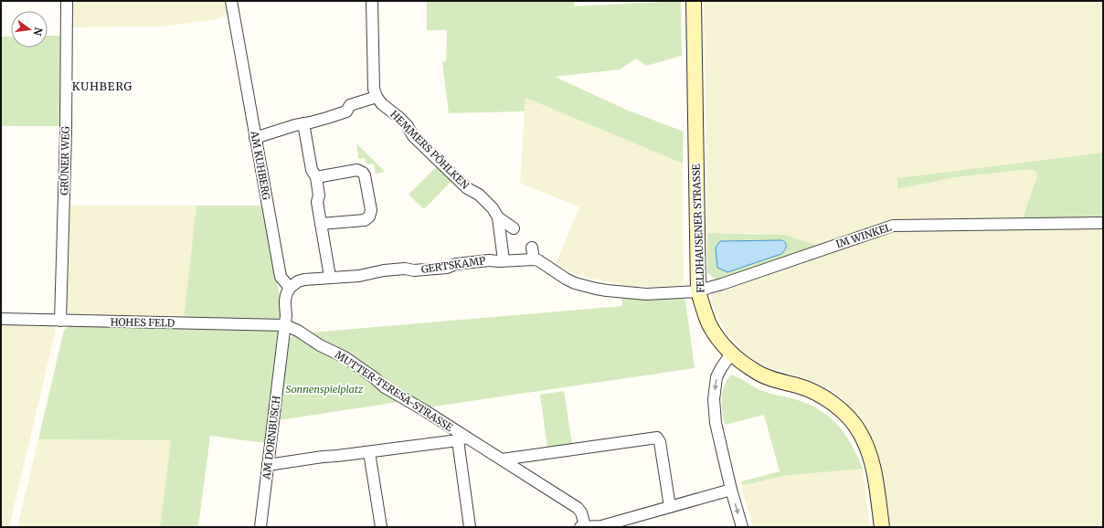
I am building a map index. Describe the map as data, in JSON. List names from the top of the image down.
{
  "streets": {
    "street": [
      "HEMMERS PÖHLKEN",
      "GRÜNER WEG",
      "AM KUHBERG",
      "FELDHAUSENER STRASSE",
      "IM WINKEL",
      "GERTSKAMP",
      "HOHES FELD",
      "MUTTER-TERESA-STRASSE",
      "AM DORNBUSCH"
    ]
  },
  "crossings": [
    ["HEMMERS PÖHLKEN", "GERTSKAMP"],
    ["GRÜNER WEG", "HOHES FELD"],
    ["AM KUHBERG", "GERTSKAMP"],
    ["FELDHAUSENER STRASSE", "IM WINKEL"],
    ["HOHES FELD", "MUTTER-TERESA-STRASSE"],
    ["HOHES FELD", "AM DORNBUSCH"],
    ["MUTTER-TERESA-STRASSE", "AM DORNBUSCH"]
  ],
  "districts": ["KUHBERG"],
  "parks": ["Sonnenspielplatz"],
  "north": "right"
}
